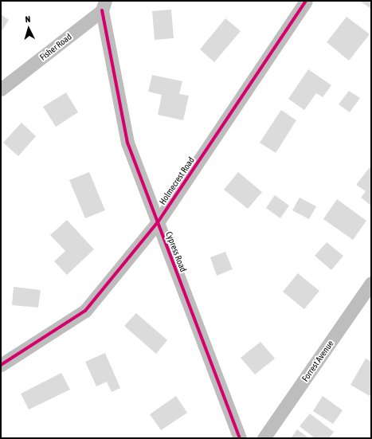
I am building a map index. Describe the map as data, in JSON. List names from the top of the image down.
{
  "streets": {
    "street": [
      "Fisher Road",
      "Holmecrest Road",
      "Cypress Road",
      "Forrest Avenue"
    ]
  },
  "crossings": [
    ["Fisher Road", "Cypress Road"],
    ["Holmecrest Road", "Cypress Road"]
  ],
  "north": "top"
}
